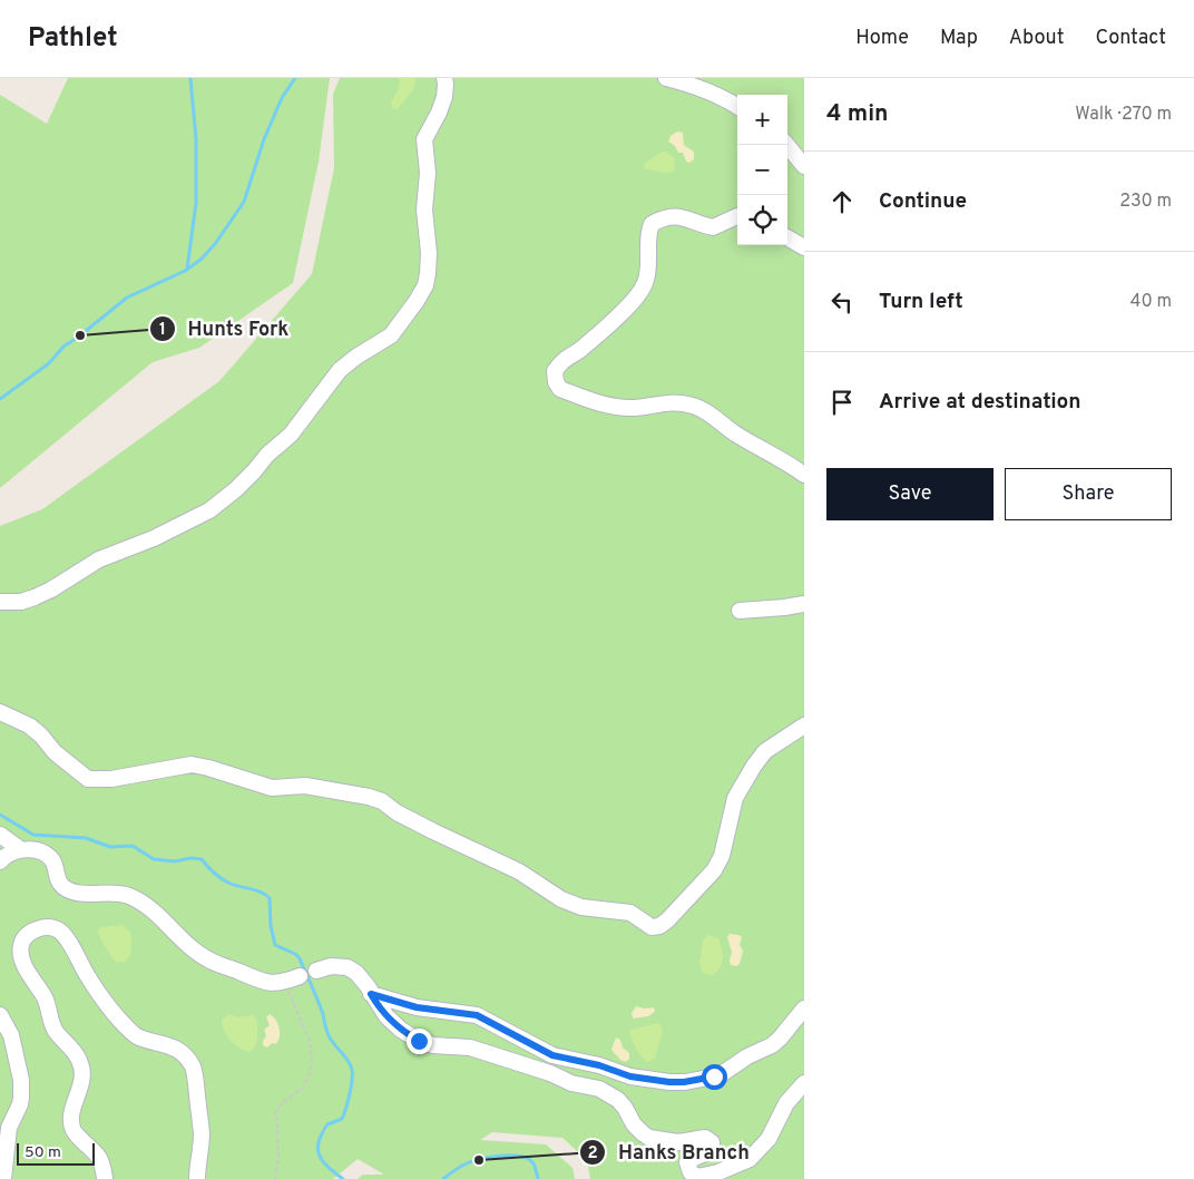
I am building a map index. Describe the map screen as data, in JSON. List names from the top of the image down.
{
  "places": ["Hunts Fork", "Hanks Branch"],
  "scale_bar": "50 m",
  "page": {
    "header": "Pathlet",
    "nav": [
      "Home",
      "Map",
      "About",
      "Contact"
    ],
    "heading": ["4 min", "Walk · 270 m"],
    "map_buttons": ["+", "−"],
    "list": [
      ["Continue", "230 m"],
      ["Turn left", "40 m"],
      "Arrive at destination"
    ],
    "buttons": ["Save", "Share"],
    "scale": "50 m"
  }
}
